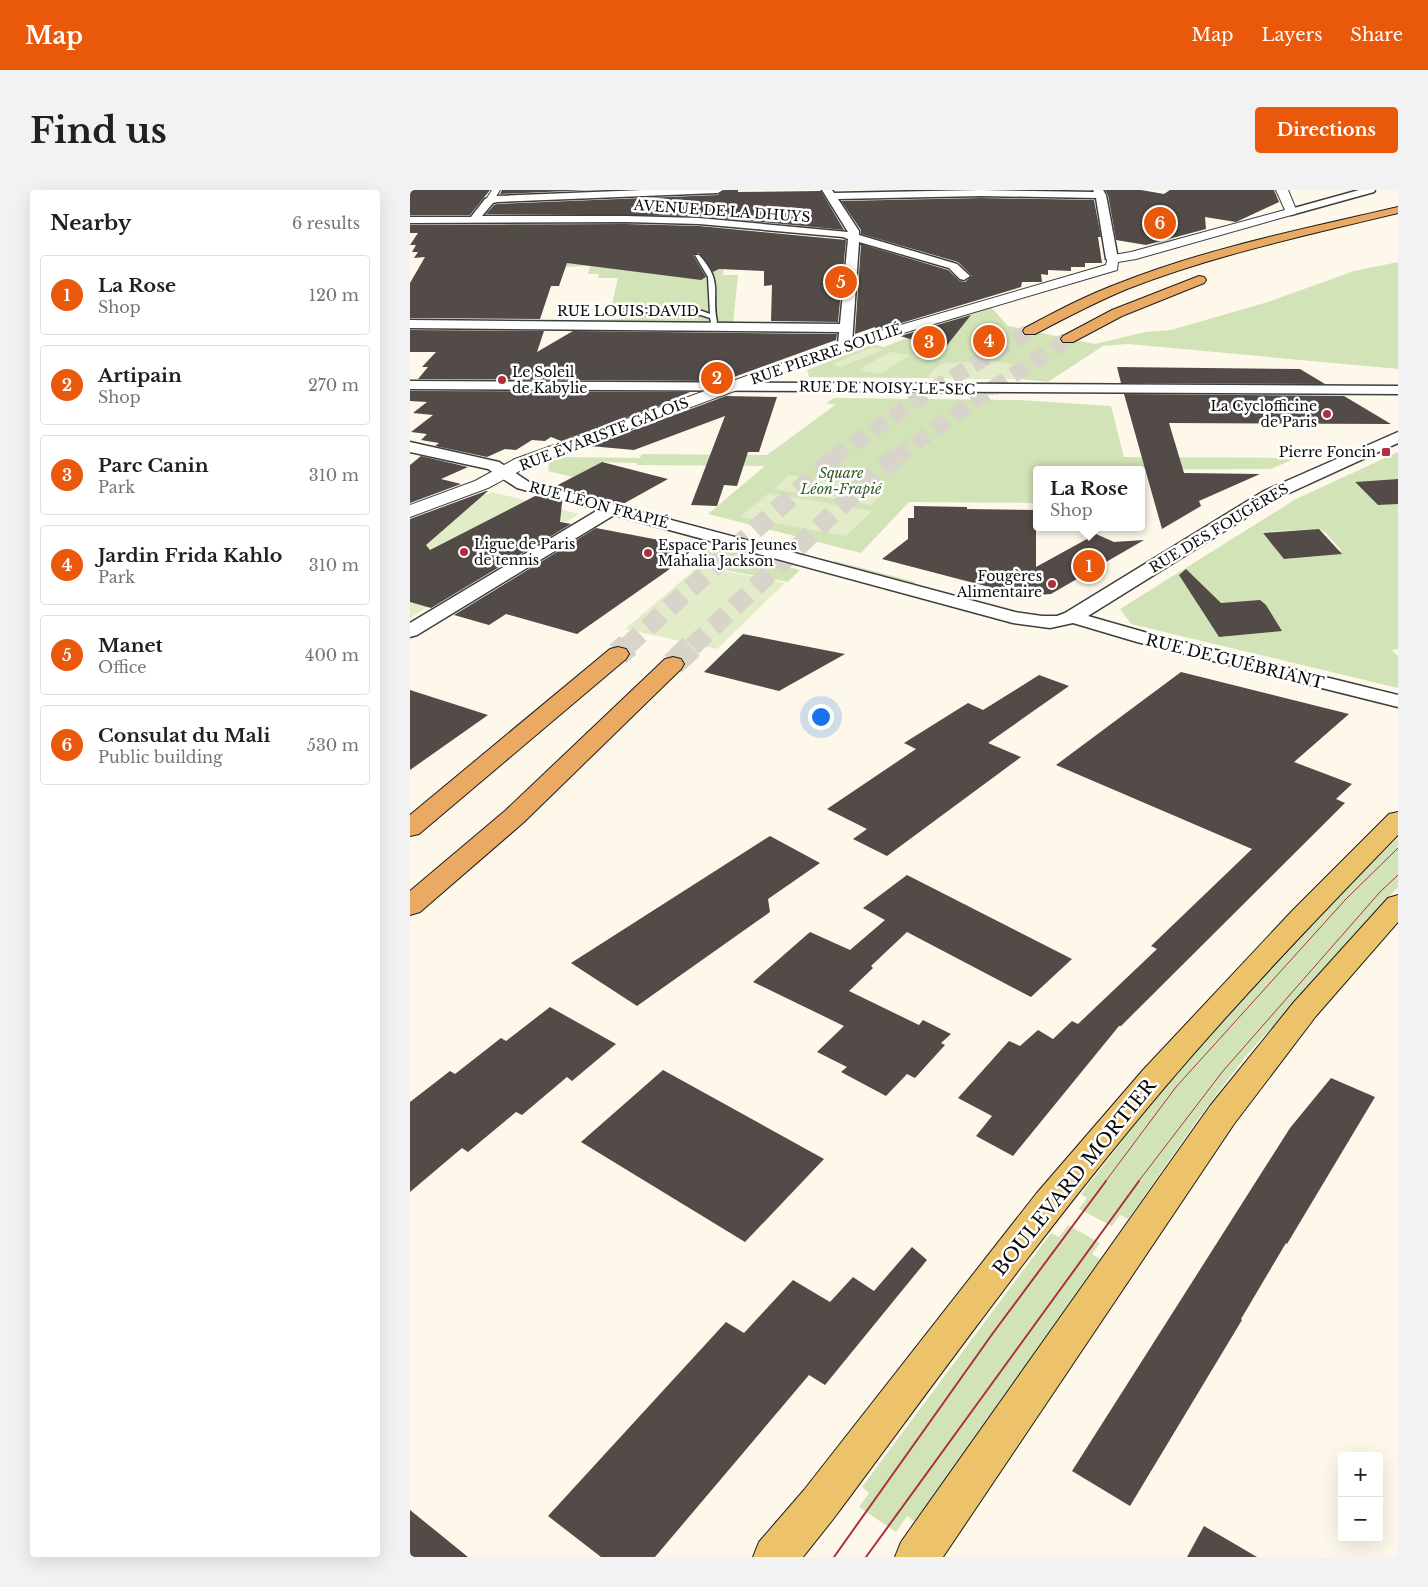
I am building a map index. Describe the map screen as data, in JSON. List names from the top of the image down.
{
  "streets": {
    "main road": ["BOULEVARD MORTIER"],
    "street": [
      "AVENUE DE LA DHUYS",
      "RUE LOUIS DAVID",
      "RUE PIERRE SOULIÉ",
      "RUE DE NOISY-LE-SEC",
      "RUE ÉVARISTE GALOIS",
      "RUE LÉON FRAPIÉ",
      "RUE DES FOUGÈRES",
      "RUE DE GUÉBRIANT"
    ]
  },
  "crossings": [
    ["RUE PIERRE SOULIÉ", "RUE DE NOISY-LE-SEC"],
    ["RUE PIERRE SOULIÉ", "RUE ÉVARISTE GALOIS"],
    ["RUE DE NOISY-LE-SEC", "RUE ÉVARISTE GALOIS"],
    ["RUE ÉVARISTE GALOIS", "RUE LÉON FRAPIÉ"],
    ["RUE LÉON FRAPIÉ", "RUE DES FOUGÈRES"],
    ["RUE LÉON FRAPIÉ", "RUE DE GUÉBRIANT"],
    ["RUE DES FOUGÈRES", "RUE DE GUÉBRIANT"]
  ],
  "parks": ["Square Léon-Frapié"],
  "places": {
    "other": [
      "Le Soleil de Kabylie",
      "La Cyclofficine de Paris",
      "Ligue de Paris de tennis",
      "Espace Paris Jeunes Mahalia Jackson",
      "Fougères Alimentaire"
    ],
    "transit": ["Pierre Foncin"]
  },
  "page": {
    "header": "Map",
    "nav": ["Map", "Layers", "Share"],
    "buttons": "Directions",
    "title": "Find us",
    "heading": ["Nearby", "6 results"],
    "pins": [
      "6",
      "5",
      "4",
      "3",
      "2",
      "1"
    ],
    "list": [
      {
        "mark": "1",
        "name": "La Rose",
        "note": "Shop",
        "value": "120 m"
      },
      {
        "mark": "2",
        "name": "Artipain",
        "note": "Shop",
        "value": "270 m"
      },
      {
        "mark": "3",
        "name": "Parc Canin",
        "note": "Park",
        "value": "310 m"
      },
      {
        "mark": "4",
        "name": "Jardin Frida Kahlo",
        "note": "Park",
        "value": "310 m"
      },
      {
        "mark": "5",
        "name": "Manet",
        "note": "Office",
        "value": "400 m"
      },
      {
        "mark": "6",
        "name": "Consulat du Mali",
        "note": "Public building",
        "value": "530 m"
      }
    ],
    "popup": ["La Rose", "Shop"],
    "map_buttons": ["+", "−"]
  }
}
